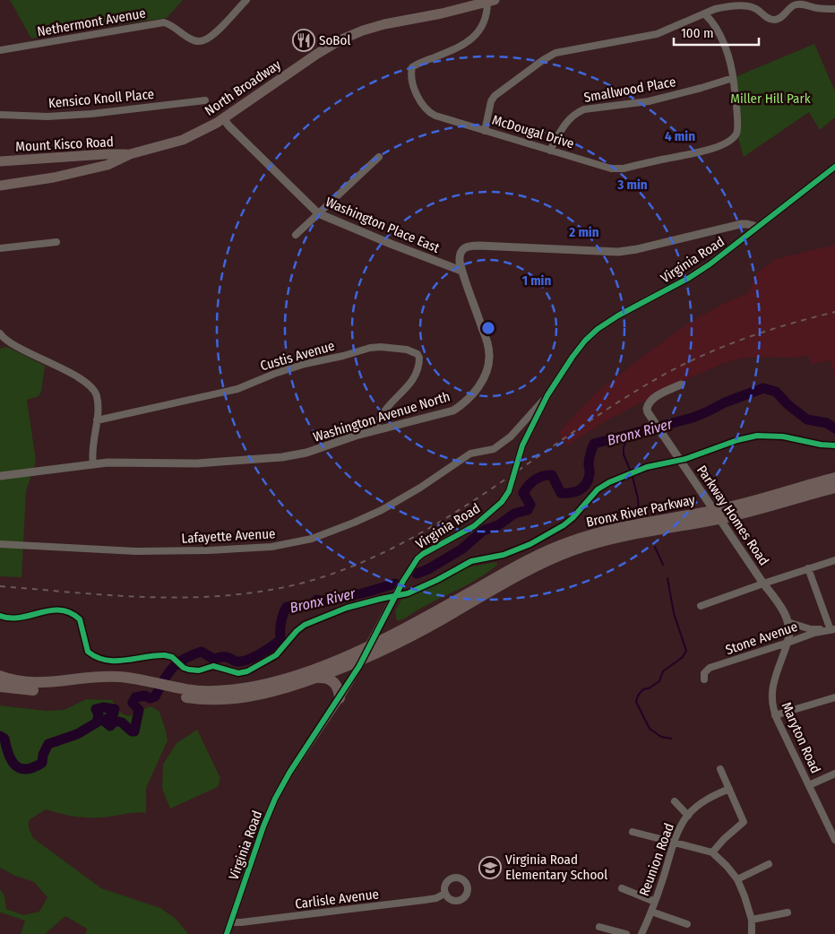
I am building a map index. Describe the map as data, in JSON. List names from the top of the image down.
{
  "streets": {
    "highway": ["Bronx River Parkway"],
    "main road": ["North Broadway", "Mount Kisco Road"],
    "street": [
      "Nethermont Avenue",
      "Smallwood Place",
      "Kensico Knoll Place",
      "McDougal Drive",
      "Washington Place East",
      "Virginia Road",
      "Custis Avenue",
      "Washington Avenue North",
      "Parkway Homes Road",
      "Lafayette Avenue",
      "Stone Avenue",
      "Maryton Road",
      "Reunion Road",
      "Carlisle Avenue"
    ]
  },
  "crossings": [
    ["North Broadway", "McDougal Drive"],
    ["North Broadway", "Mount Kisco Road"],
    ["North Broadway", "Washington Place East"],
    ["Smallwood Place", "McDougal Drive"],
    ["Washington Place East", "Washington Avenue North"],
    ["Virginia Road", "Washington Avenue North"],
    ["Virginia Road", "Bronx River Parkway"],
    ["Virginia Road", "Lafayette Avenue"],
    ["Virginia Road", "Carlisle Avenue"],
    ["Custis Avenue", "Washington Avenue North"],
    ["Bronx River Parkway", "Parkway Homes Road"],
    ["Stone Avenue", "Maryton Road"]
  ],
  "water": ["Bronx River"],
  "parks": ["Miller Hill Park"],
  "places": {
    "restaurant": ["SoBol"],
    "school or university": ["Virginia Road Elementary School"]
  },
  "scale_bar": "100 m",
  "rings": [
    "4 min",
    "3 min",
    "2 min",
    "1 min"
  ]
}
